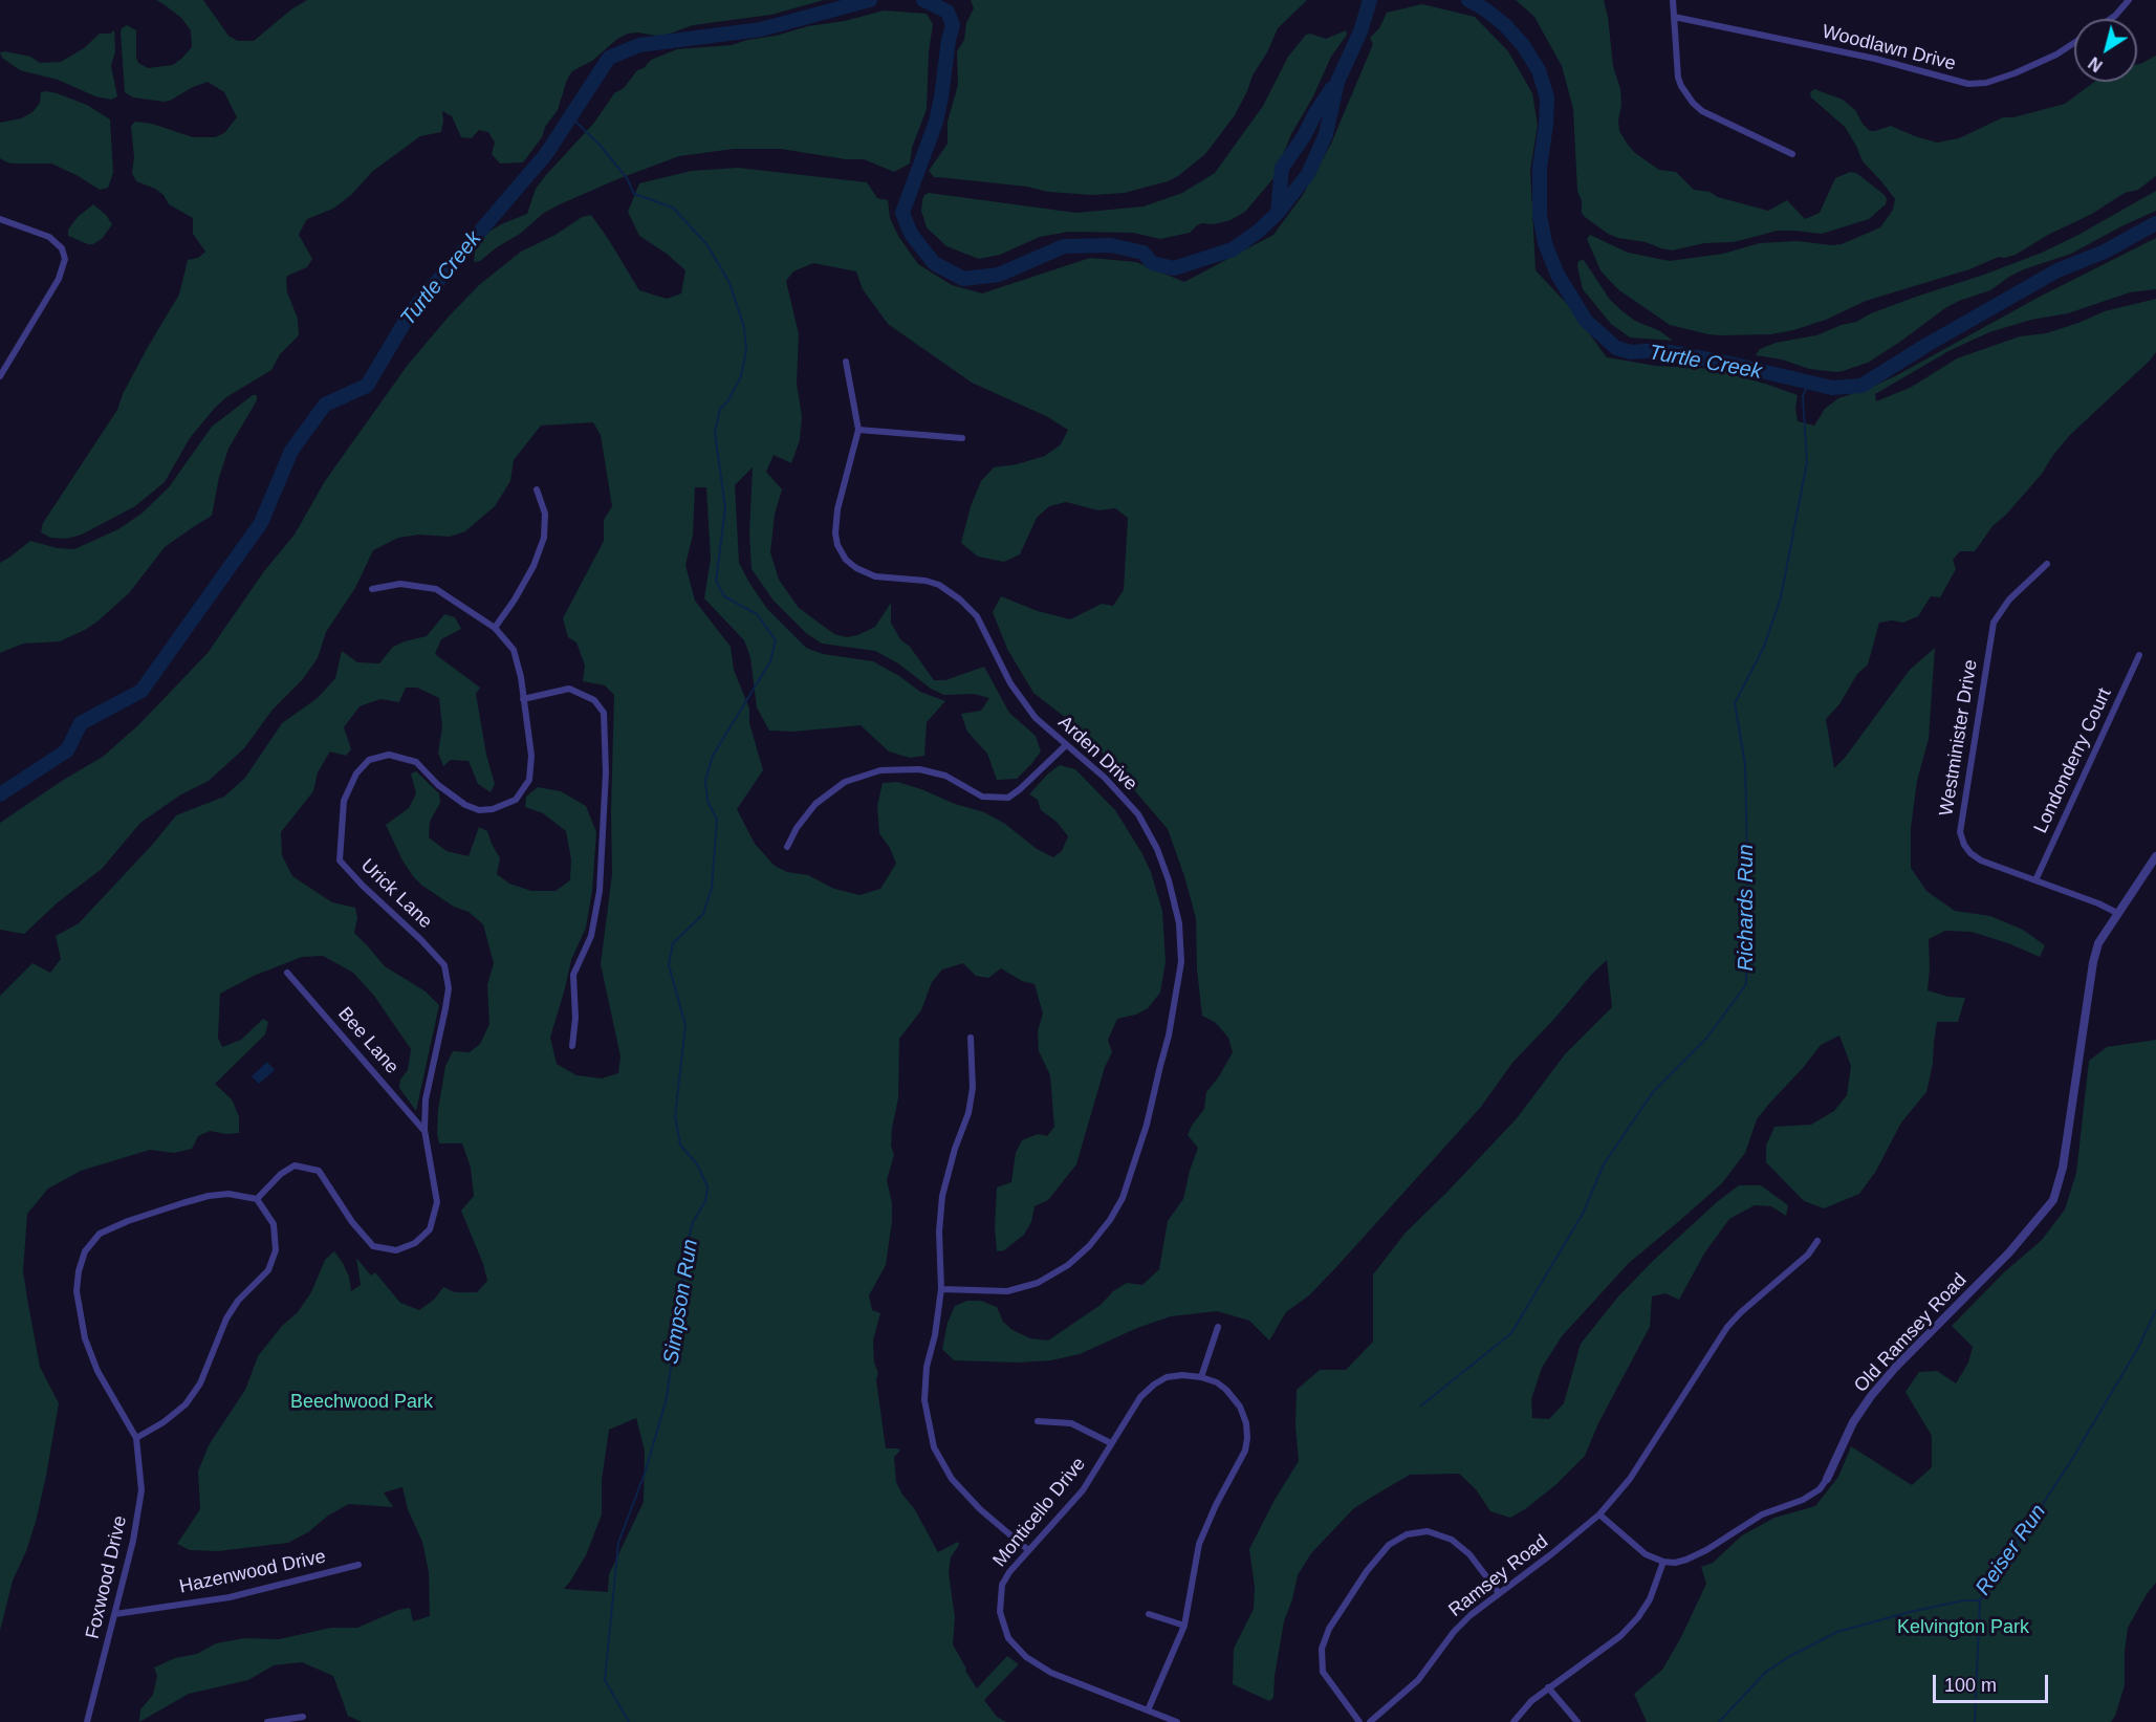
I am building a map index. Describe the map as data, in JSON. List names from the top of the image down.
{
  "streets": {
    "street": [
      "Woodlawn Drive",
      "Westminister Drive",
      "Arden Drive",
      "Londonderry Court",
      "Urick Lane",
      "Bee Lane",
      "Old Ramsey Road",
      "Monticello Drive",
      "Hazenwood Drive",
      "Ramsey Road",
      "Foxwood Drive"
    ]
  },
  "crossings": [
    ["Westminister Drive", "Londonderry Court"],
    ["Westminister Drive", "Old Ramsey Road"],
    ["Urick Lane", "Bee Lane"],
    ["Urick Lane", "Foxwood Drive"],
    ["Hazenwood Drive", "Foxwood Drive"]
  ],
  "water": [
    "Turtle Creek",
    "Richards Run",
    "Simpson Run",
    "Reiser Run"
  ],
  "parks": ["Beechwood Park", "Kelvington Park"],
  "scale_bar": "100 m",
  "north": "bottom left"
}
